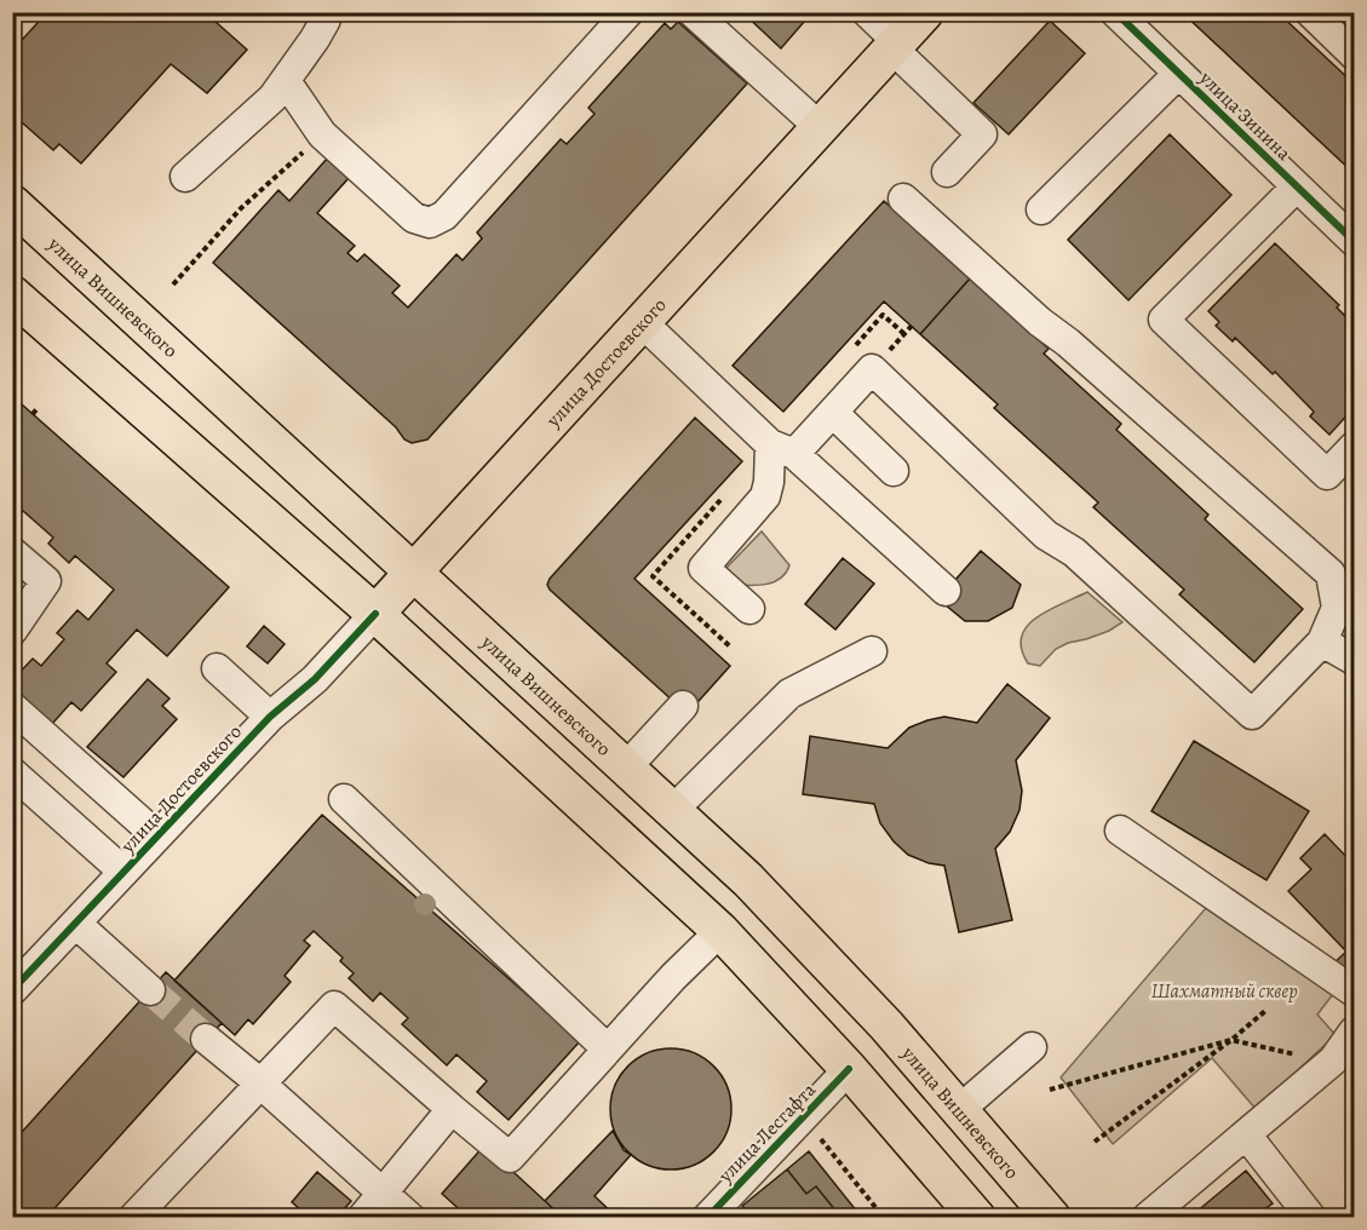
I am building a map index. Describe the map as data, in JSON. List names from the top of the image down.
{
  "streets": {
    "main road": ["улица Вишневского", "улица Достоевского"],
    "street": ["улица Зинина", "улица Лесгафта"]
  },
  "crossings": [
    ["улица Вишневского", "улица Достоевского"]
  ],
  "parks": ["Шахматный сквер"]
}
